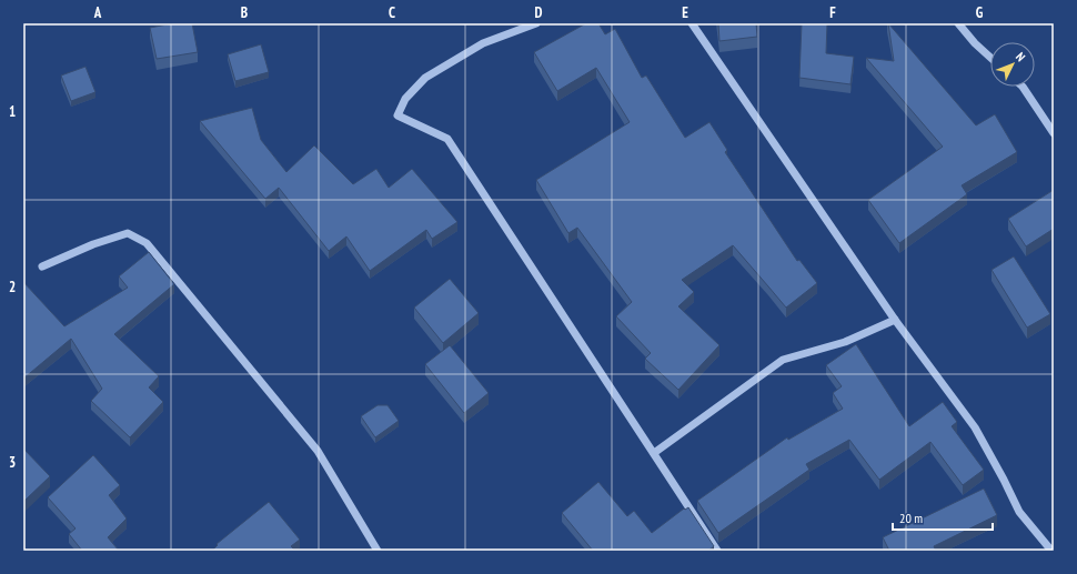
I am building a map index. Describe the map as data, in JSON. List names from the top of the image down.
{
  "scale_bar": "20 m",
  "north": "top right",
  "grid": {
    "columns": [
      "A",
      "B",
      "C",
      "D",
      "E",
      "F",
      "G"
    ],
    "rows": ["1", "2", "3"]
  }
}
